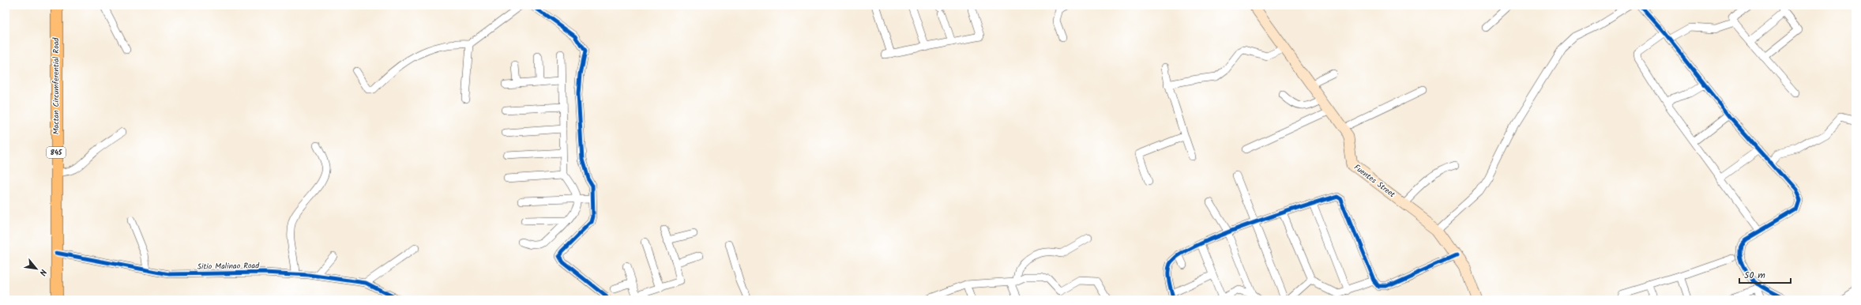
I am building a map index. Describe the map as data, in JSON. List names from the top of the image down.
{
  "streets": {
    "main road": ["Mactan Circumferential Road", "845"],
    "street": ["Fuentes Street", "Sitio Malinao Road"]
  },
  "crossings": [
    ["Mactan Circumferential Road", "Sitio Malinao Road"]
  ],
  "scale_bar": "50 m",
  "north": "bottom right"
}
